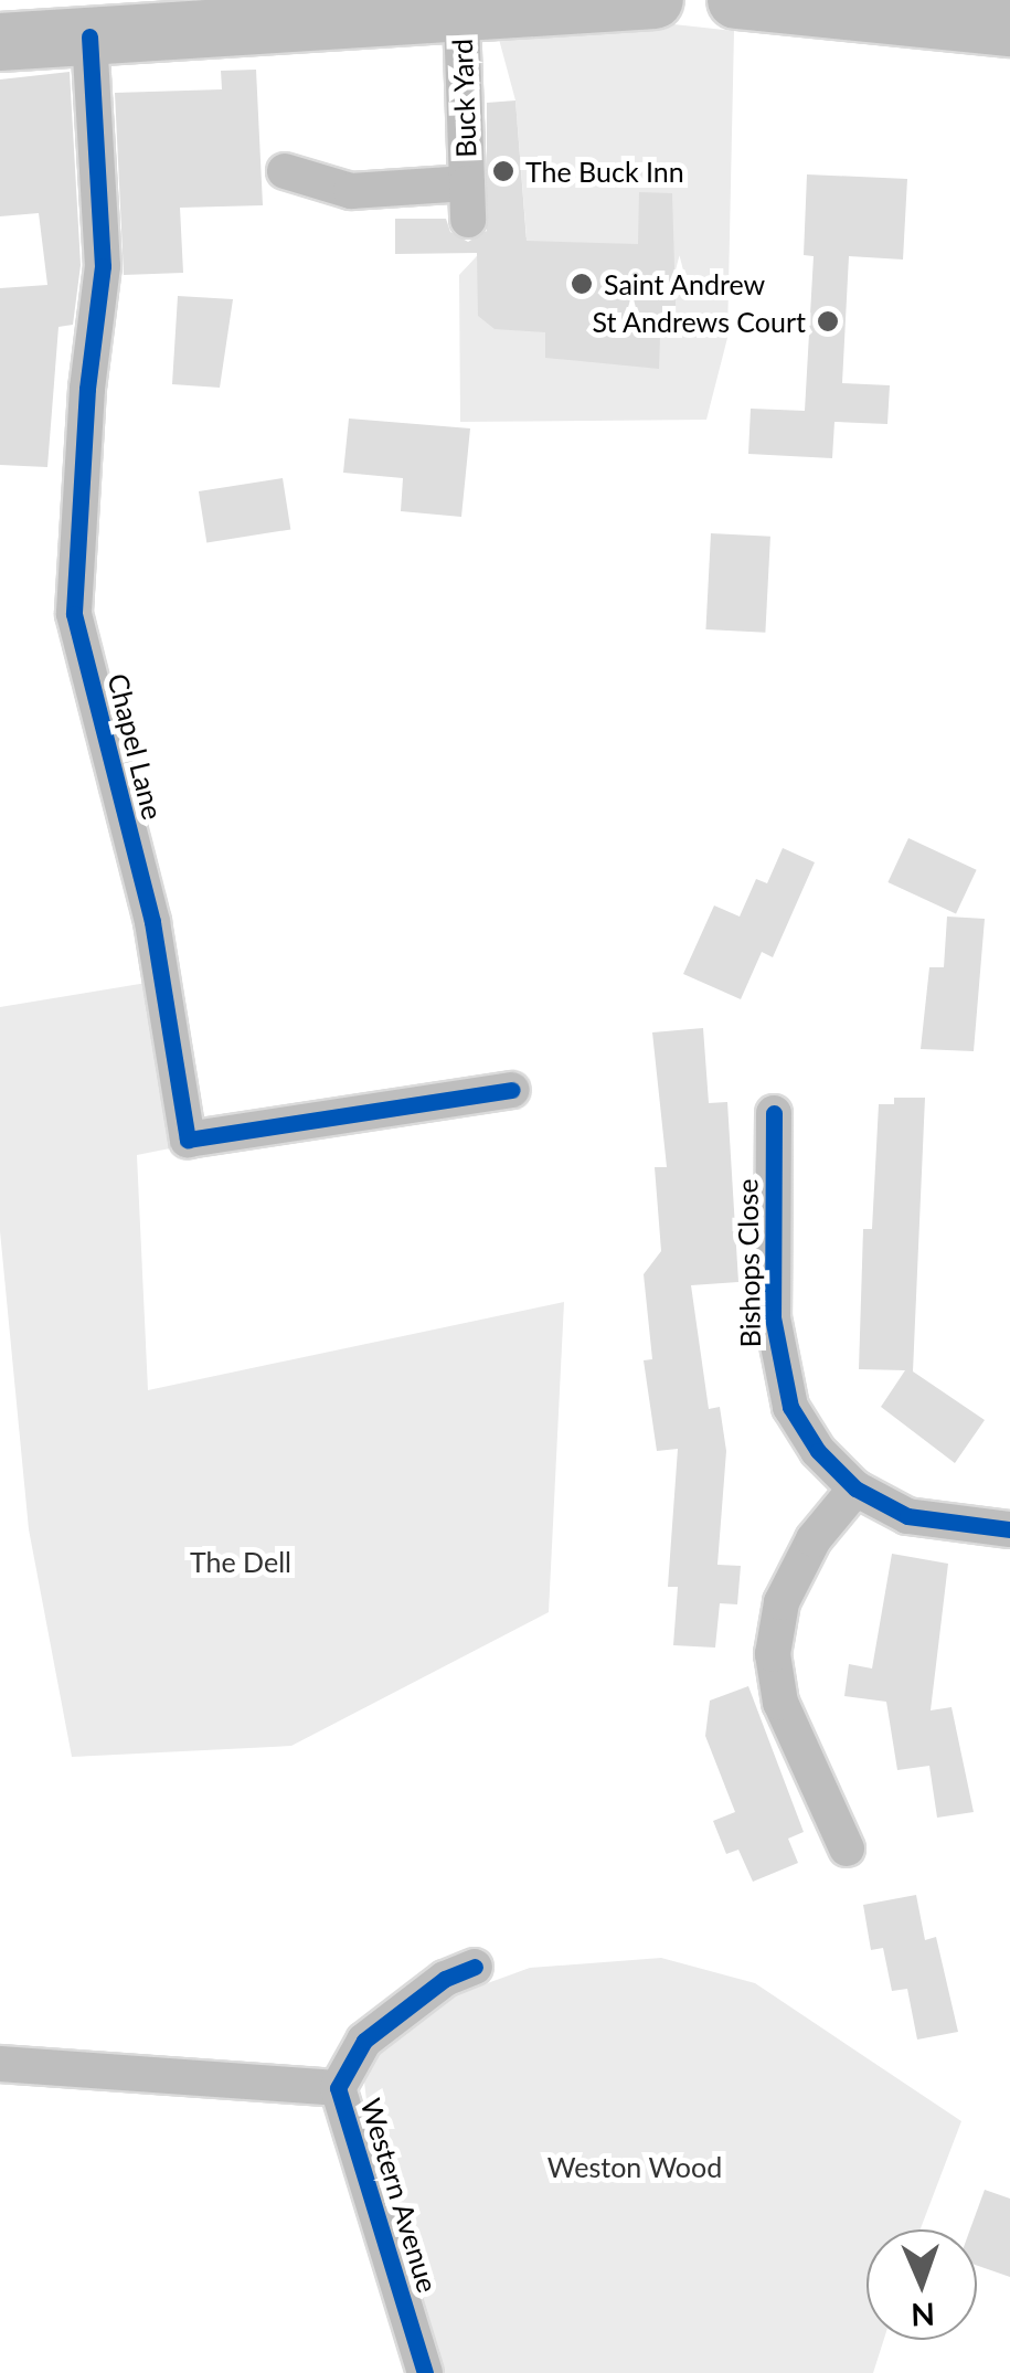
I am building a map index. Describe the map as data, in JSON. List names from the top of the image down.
{
  "streets": {
    "street": [
      "Buck Yard",
      "Chapel Lane",
      "Bishops Close",
      "Western Avenue"
    ]
  },
  "parks": ["The Dell", "Weston Wood"],
  "places": ["The Buck Inn", "Saint Andrew", "St Andrews Court"],
  "north": "bottom"
}
